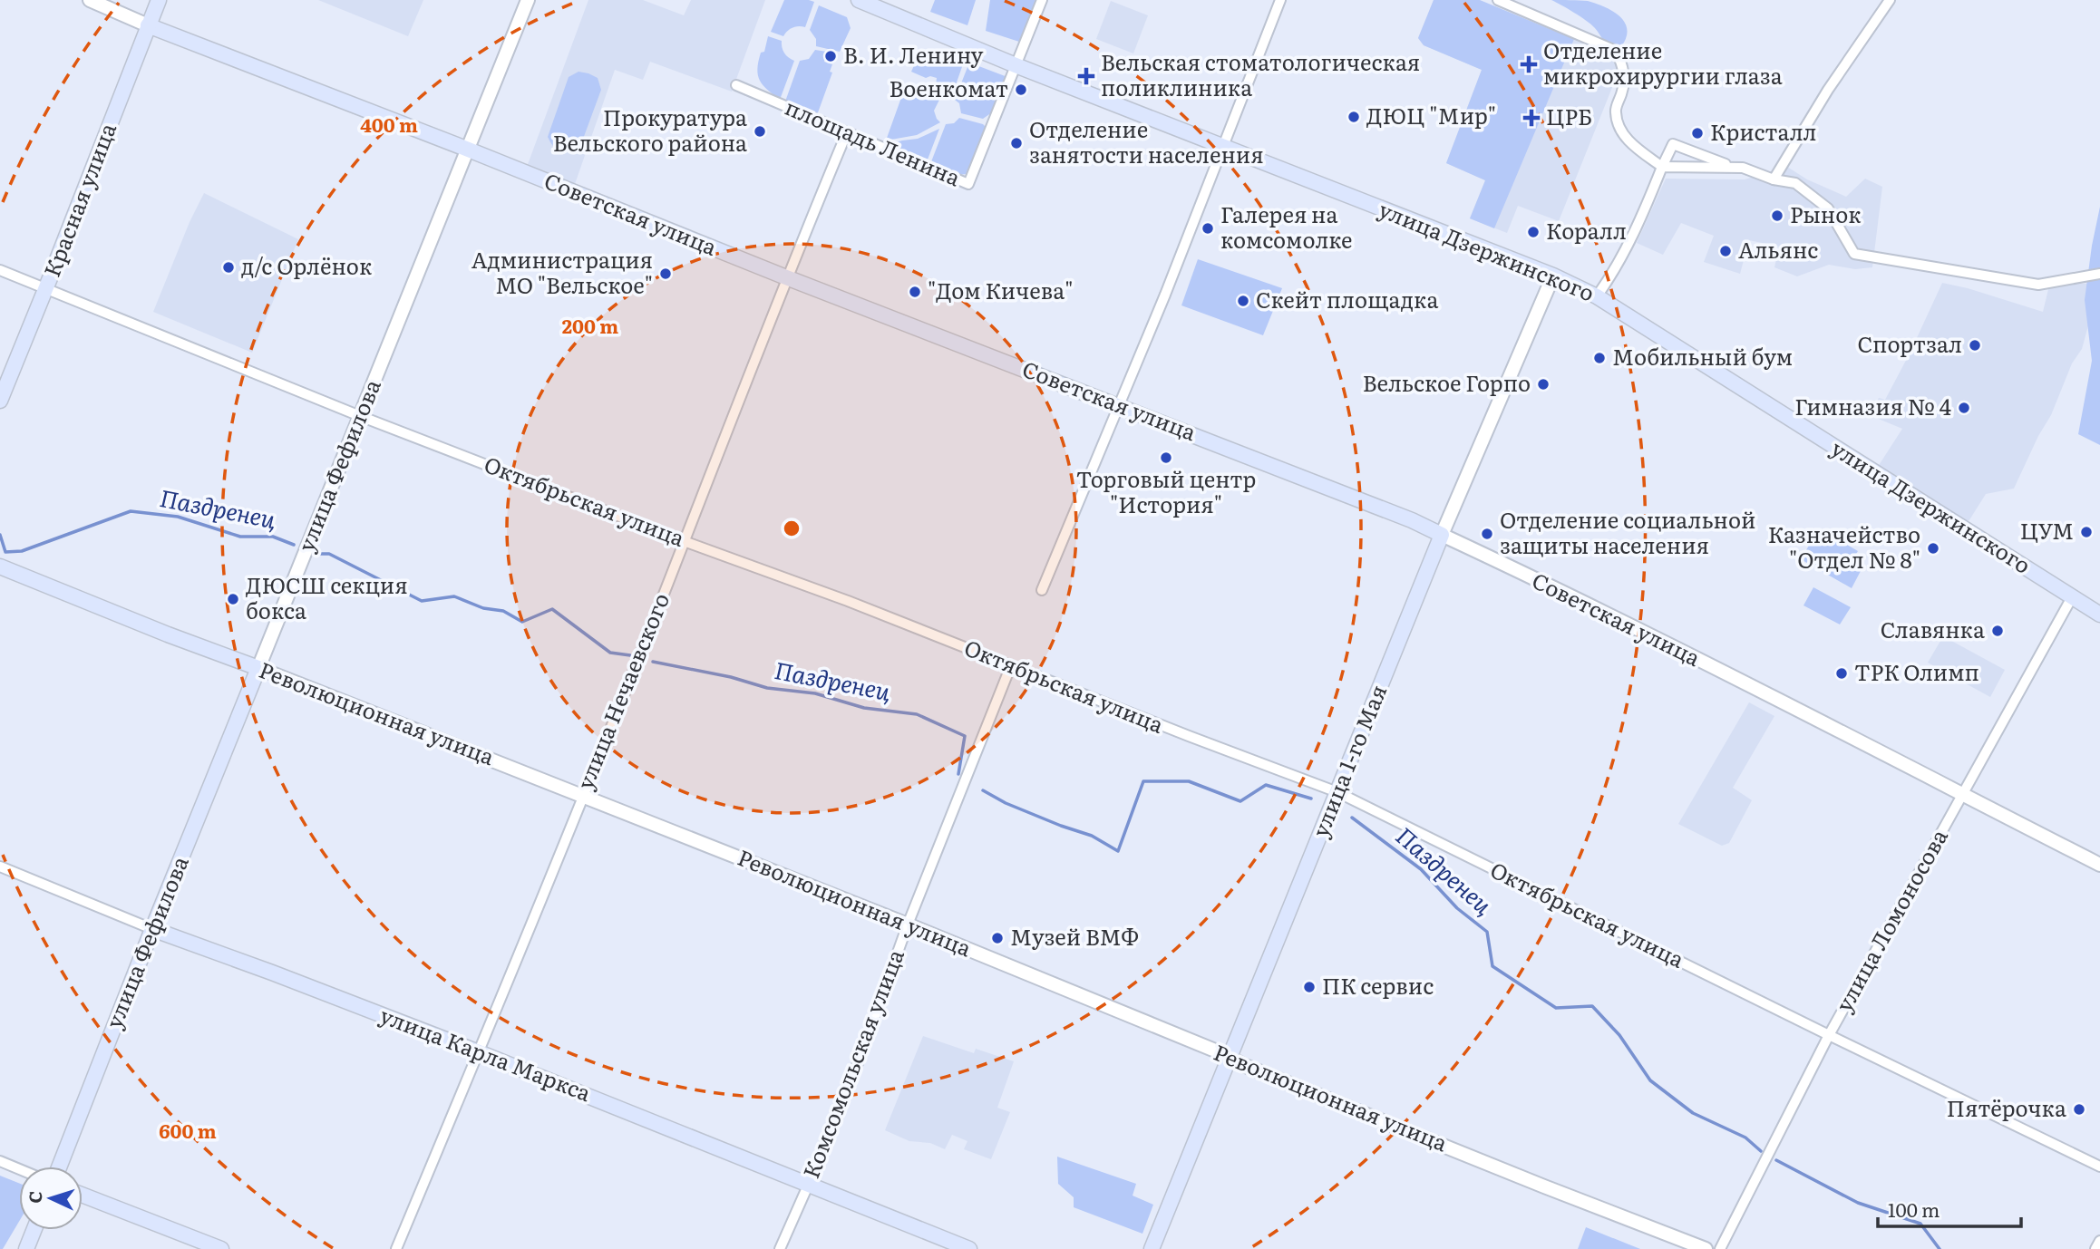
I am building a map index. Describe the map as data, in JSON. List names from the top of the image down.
{
  "streets": {
    "main road": [
      "Красная улица",
      "Советская улица",
      "улица Дзержинского",
      "улица Фефилова",
      "Революционная улица",
      "улица 1-го Мая",
      "улица Карла Маркса"
    ],
    "street": [
      "площадь Ленина",
      "Октябрьская улица",
      "улица Нечаевского",
      "улица Ломоносова",
      "Комсомольская улица"
    ]
  },
  "crossings": [
    ["площадь Ленина", "улица Дзержинского"],
    ["площадь Ленина", "улица Нечаевского"],
    ["Красная улица", "Советская улица"],
    ["Красная улица", "Октябрьская улица"],
    ["Советская улица", "улица Фефилова"],
    ["Советская улица", "улица Нечаевского"],
    ["Советская улица", "улица 1-го Мая"],
    ["Советская улица", "улица Ломоносова"],
    ["улица Дзержинского", "улица 1-го Мая"],
    ["улица Дзержинского", "улица Ломоносова"],
    ["улица Фефилова", "Октябрьская улица"],
    ["улица Фефилова", "Революционная улица"],
    ["улица Фефилова", "улица Карла Маркса"],
    ["Октябрьская улица", "улица Нечаевского"],
    ["Октябрьская улица", "улица 1-го Мая"],
    ["Октябрьская улица", "улица Ломоносова"],
    ["Октябрьская улица", "Комсомольская улица"],
    ["улица Нечаевского", "Революционная улица"],
    ["улица Нечаевского", "улица Карла Маркса"],
    ["Революционная улица", "улица 1-го Мая"],
    ["Революционная улица", "Комсомольская улица"],
    ["улица Карла Маркса", "Комсомольская улица"]
  ],
  "water": ["Паздренец"],
  "places": {
    "other": [
      "В. И. Ленину",
      "Военкомат",
      "ДЮЦ \"Мир\"",
      "Прокуратура Вельского района",
      "Кристалл",
      "Отделение занятости населения",
      "Рынок",
      "Галерея на комсомолке",
      "Коралл",
      "Альянс",
      "д/с Орлёнок",
      "Администрация МО \"Вельское\"",
      "\"Дом Кичева\"",
      "Скейт площадка",
      "Спортзал",
      "Мобильный бум",
      "Вельское Горпо",
      "Гимназия № 4",
      "Торговый центр \"История\"",
      "ЦУМ",
      "Отделение социальной защиты населения",
      "Казначейство \"Отдел № 8\"",
      "ДЮСШ секция бокса",
      "Славянка",
      "ТРК Олимп",
      "Музей ВМФ",
      "ПК сервис",
      "Пятёрочка"
    ],
    "health": ["Отделение микрохирургии глаза", "Вельская стоматологическая поликлиника", "ЦРБ"]
  },
  "scale_bar": "100 m",
  "north": "left",
  "rings": ["400 m", "200 m", "600 m"]
}
